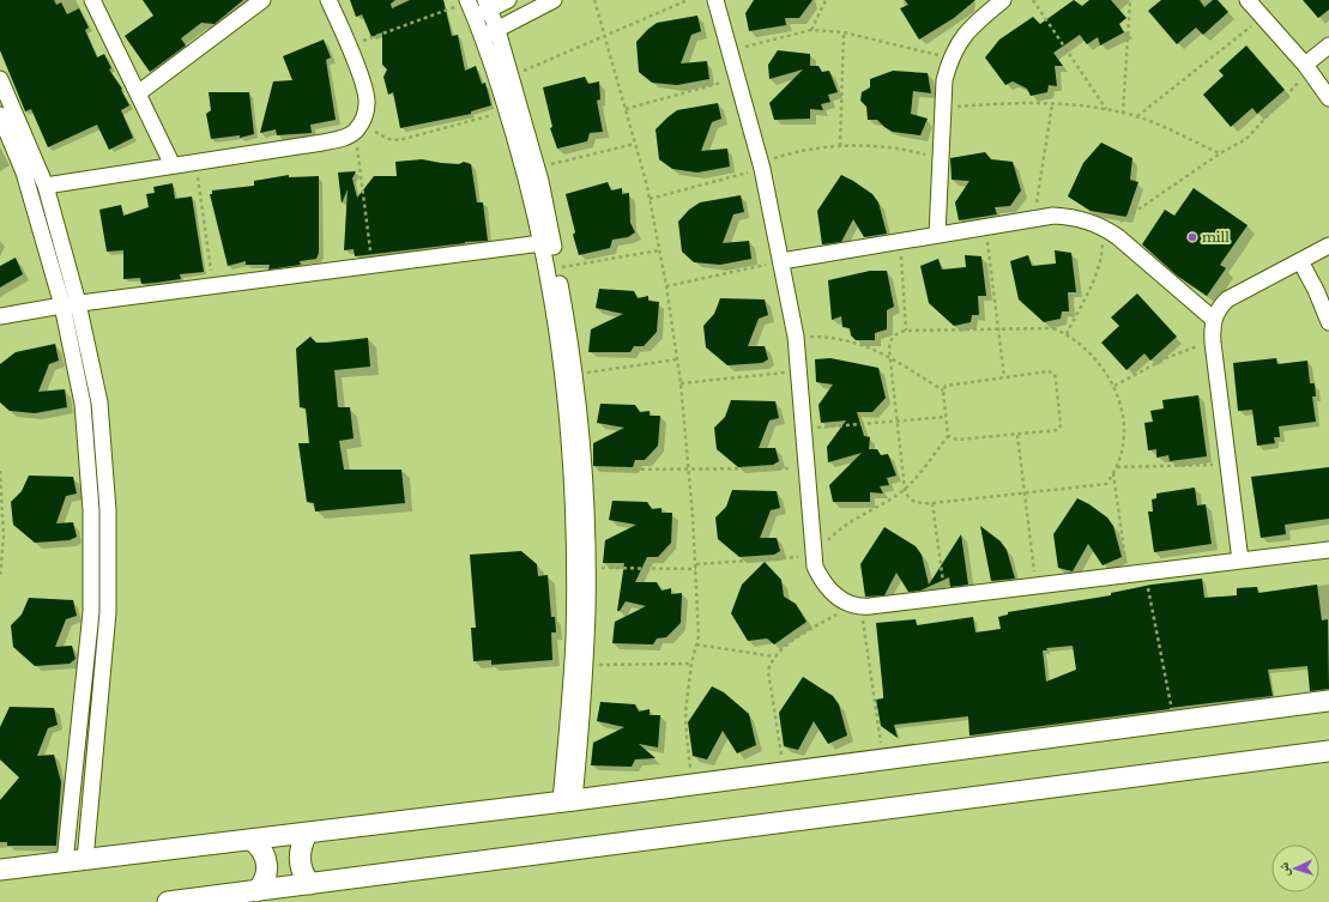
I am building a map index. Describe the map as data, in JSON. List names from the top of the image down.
{
  "places": ["mill"],
  "north": "left"
}
